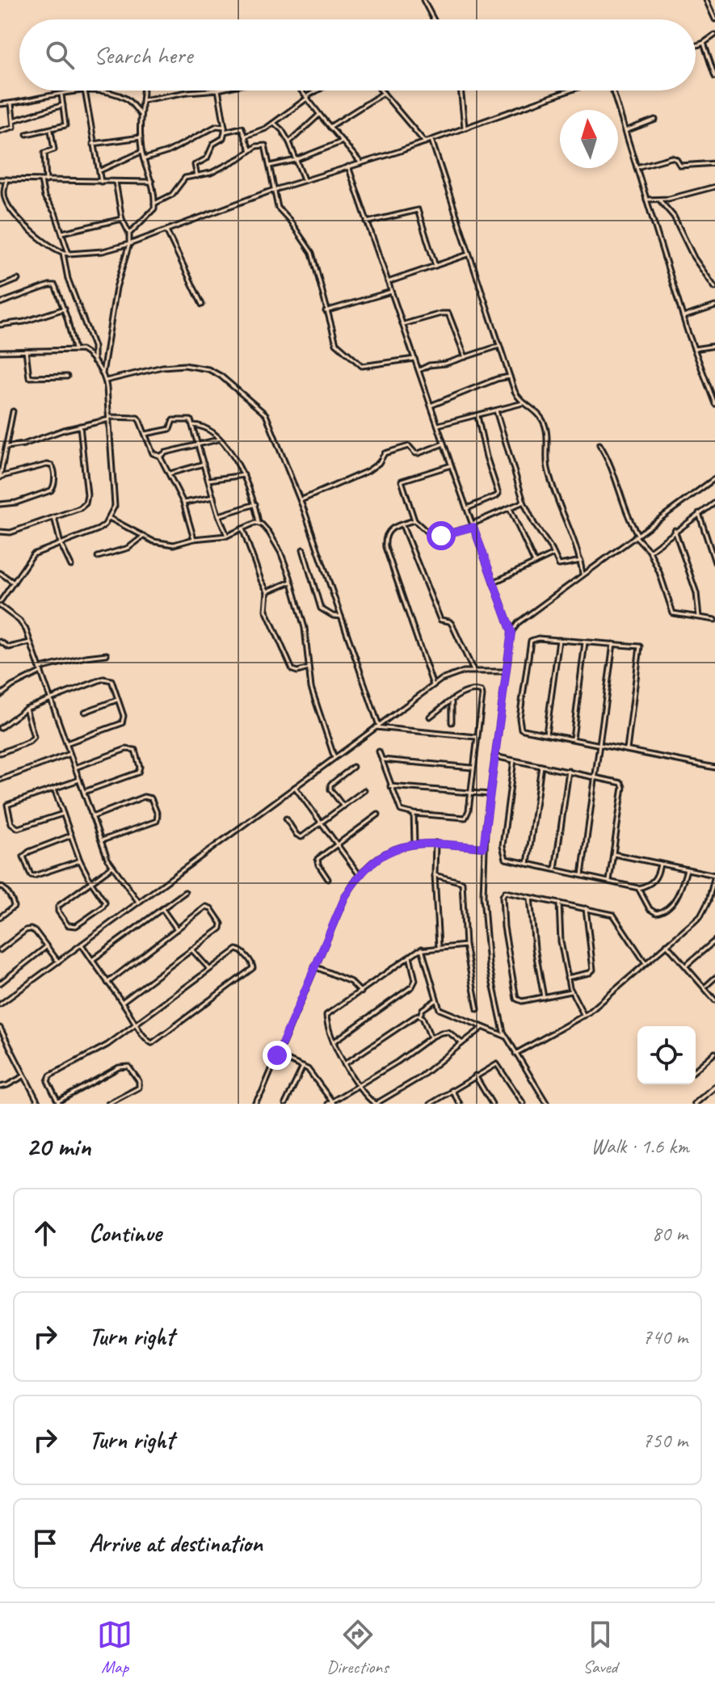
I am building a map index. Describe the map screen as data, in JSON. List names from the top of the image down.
{
  "north": "top",
  "page": {
    "search": "Search here",
    "heading": ["20 min", "Walk · 1.6 km"],
    "list": [
      ["Continue", "80 m"],
      ["Turn right", "740 m"],
      ["Turn right", "750 m"],
      "Arrive at destination"
    ],
    "nav": ["Map", "Directions", "Saved"]
  }
}
